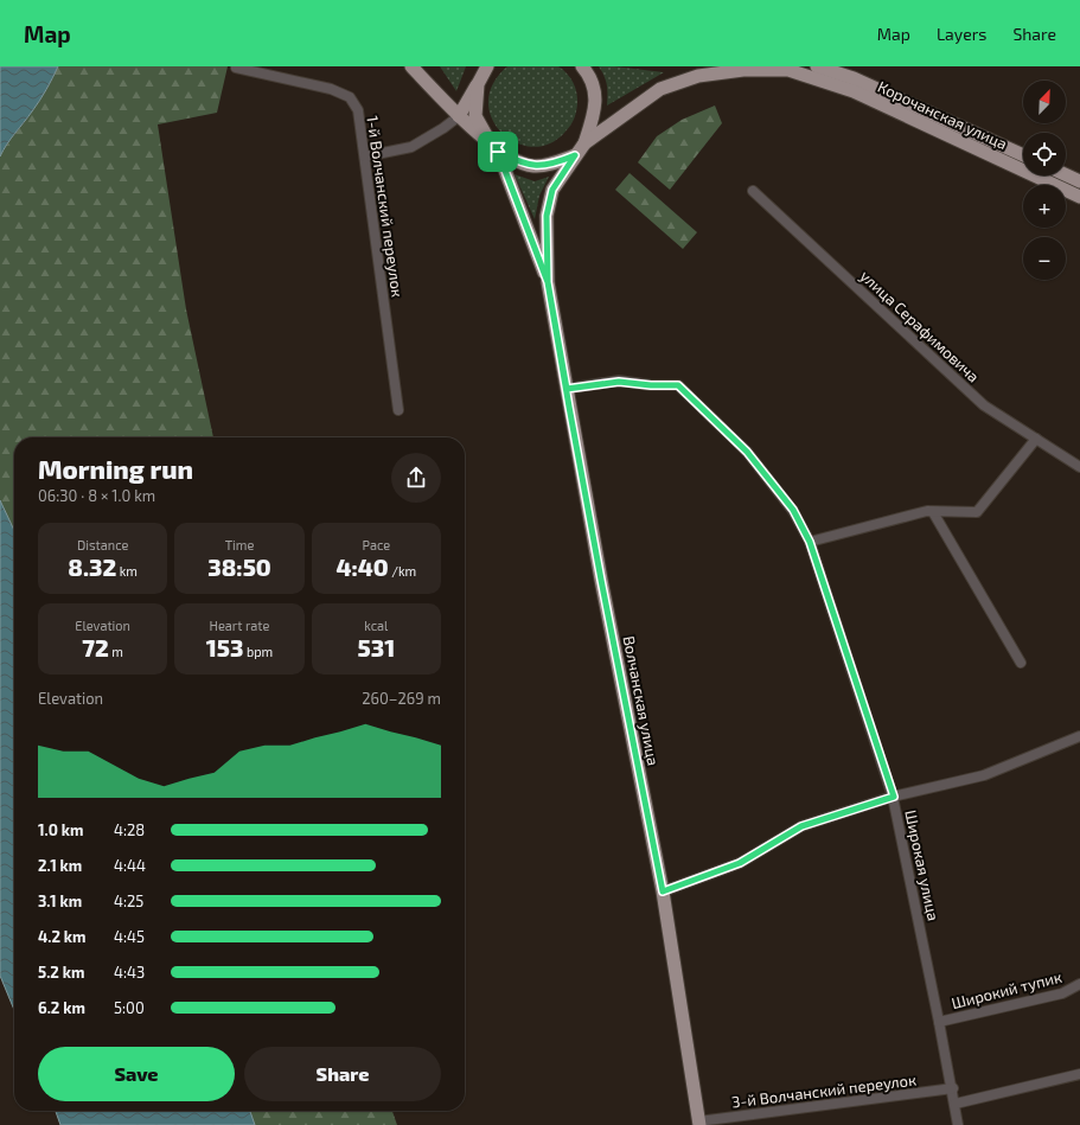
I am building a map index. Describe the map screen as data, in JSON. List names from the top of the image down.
{
  "streets": {
    "main road": ["Корочанская улица", "Волчанская улица"],
    "street": [
      "1-й Волчанский переулок",
      "улица Серафимовича",
      "Широкая улица",
      "Широкий тупик",
      "3-й Волчанский переулок"
    ]
  },
  "crossings": [
    ["Волчанская улица", "Широкая улица"],
    ["Волчанская улица", "3-й Волчанский переулок"],
    ["Широкая улица", "Широкий тупик"],
    ["Широкая улица", "3-й Волчанский переулок"]
  ],
  "north": "top right",
  "page": {
    "header": "Map",
    "nav": ["Map", "Layers", "Share"],
    "map_buttons": ["+", "−"],
    "heading": ["Morning run", "06:30 · 8 × 1.0 km"],
    "stats": [
      ["Distance", "8.32 km"],
      ["Time", "38:50"],
      ["Pace", "4:40 /km"],
      ["Elevation", "72 m"],
      ["Heart rate", "153 bpm"],
      ["kcal", "531"]
    ],
    "chart": ["Elevation", "260–269 m"],
    "list": [
      {
        "name": "1.0 km",
        "note": "4:28"
      },
      {
        "name": "2.1 km",
        "note": "4:44"
      },
      {
        "name": "3.1 km",
        "note": "4:25"
      },
      {
        "name": "4.2 km",
        "note": "4:45"
      },
      {
        "name": "5.2 km",
        "note": "4:43"
      },
      {
        "name": "6.2 km",
        "note": "5:00"
      }
    ],
    "buttons": ["Save", "Share"]
  }
}
